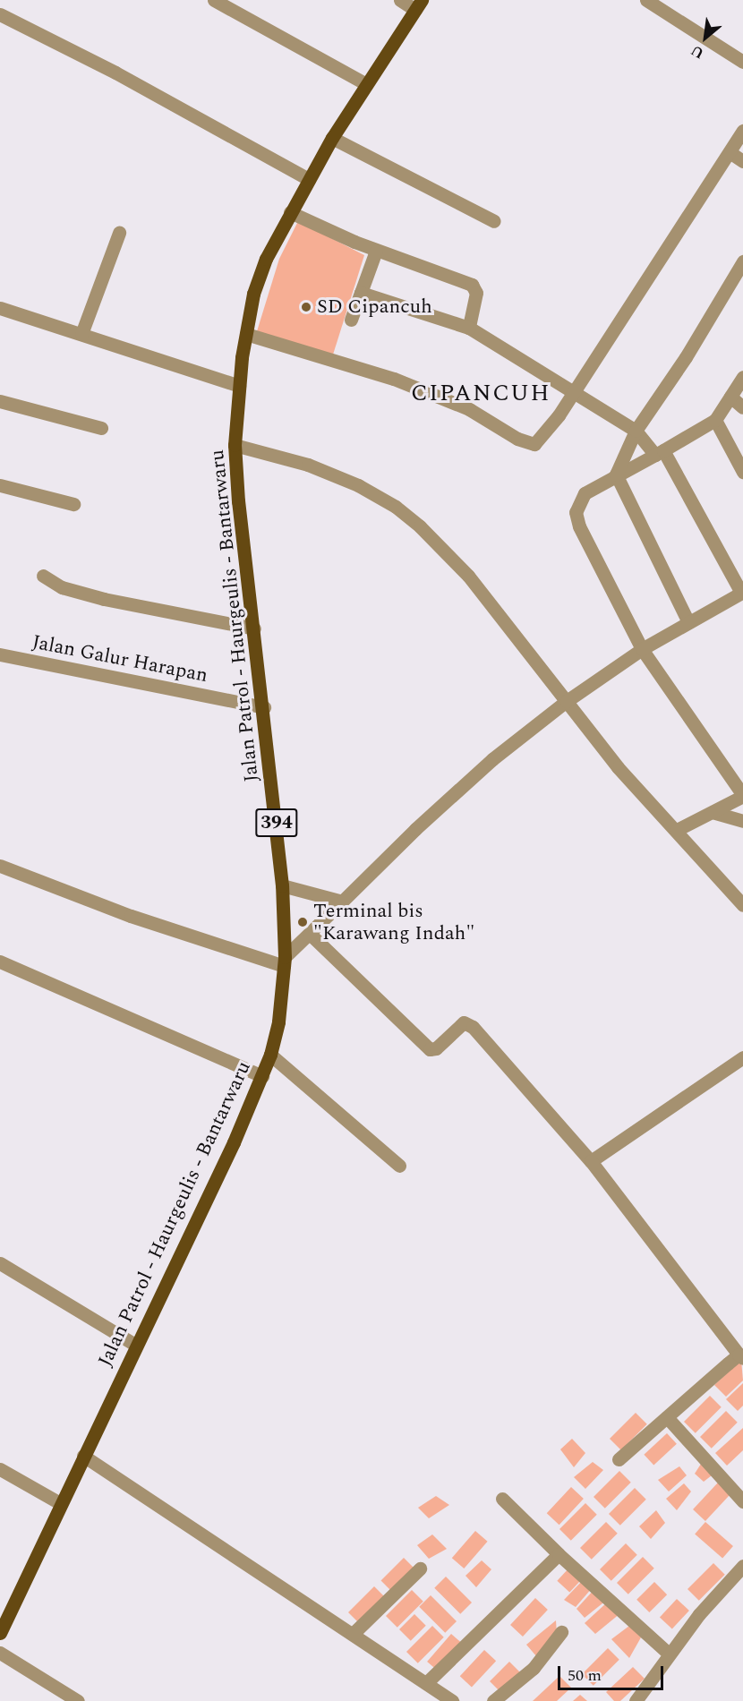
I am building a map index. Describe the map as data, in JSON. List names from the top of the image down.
{
  "streets": {
    "main road": ["Jalan Patrol - Haurgeulis - Bantarwaru", "394"],
    "street": ["Jalan Galur Harapan"]
  },
  "crossings": [
    ["Jalan Patrol - Haurgeulis - Bantarwaru", "Jalan Galur Harapan"]
  ],
  "districts": ["CIPANCUH"],
  "places": ["SD Cipancuh", "Terminal bis \"Karawang Indah\""],
  "scale_bar": "50 m",
  "north": "bottom left"
}
